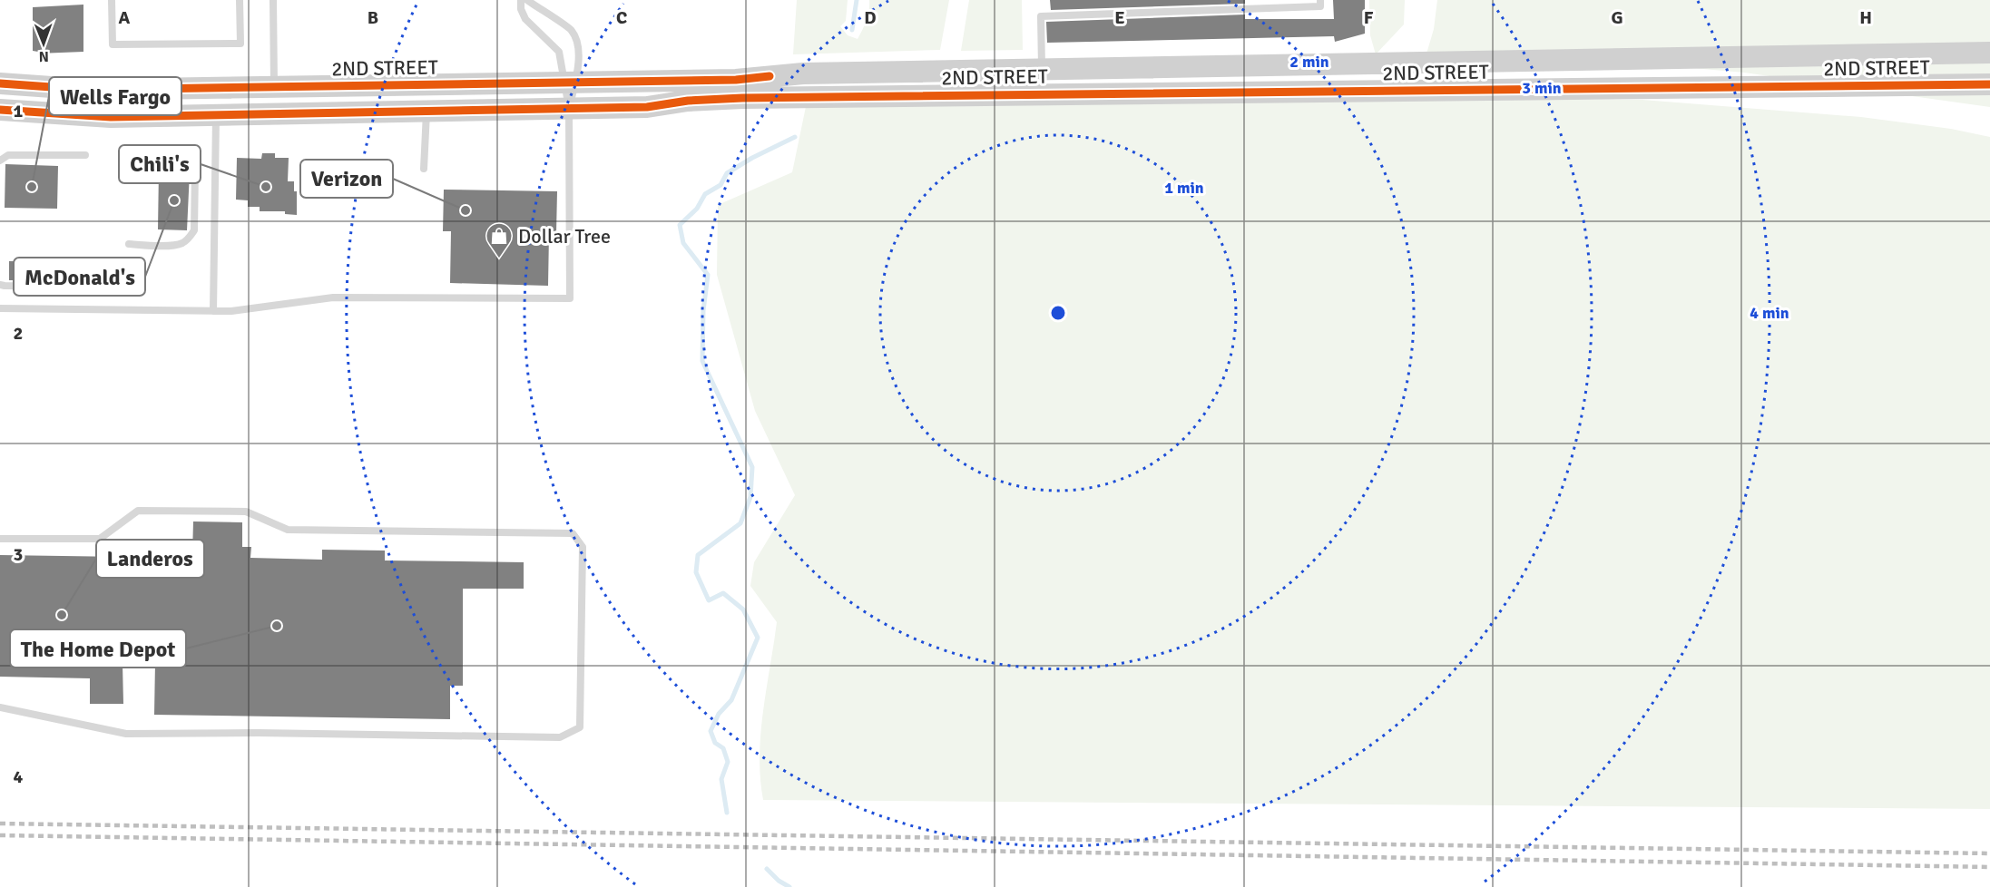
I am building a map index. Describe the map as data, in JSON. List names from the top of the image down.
{
  "streets": {
    "street": ["2ND STREET"]
  },
  "places": {
    "other": [
      "Wells Fargo",
      "Chili's",
      "McDonald's",
      "Verizon",
      "Landeros",
      "The Home Depot"
    ],
    "shop": ["Dollar Tree"]
  },
  "north": "bottom",
  "grid": {
    "columns": [
      "A",
      "B",
      "C",
      "D",
      "E",
      "F",
      "G",
      "H"
    ],
    "rows": [
      "1",
      "2",
      "3",
      "4"
    ]
  },
  "rings": [
    "2 min",
    "3 min",
    "1 min",
    "4 min"
  ]
}
